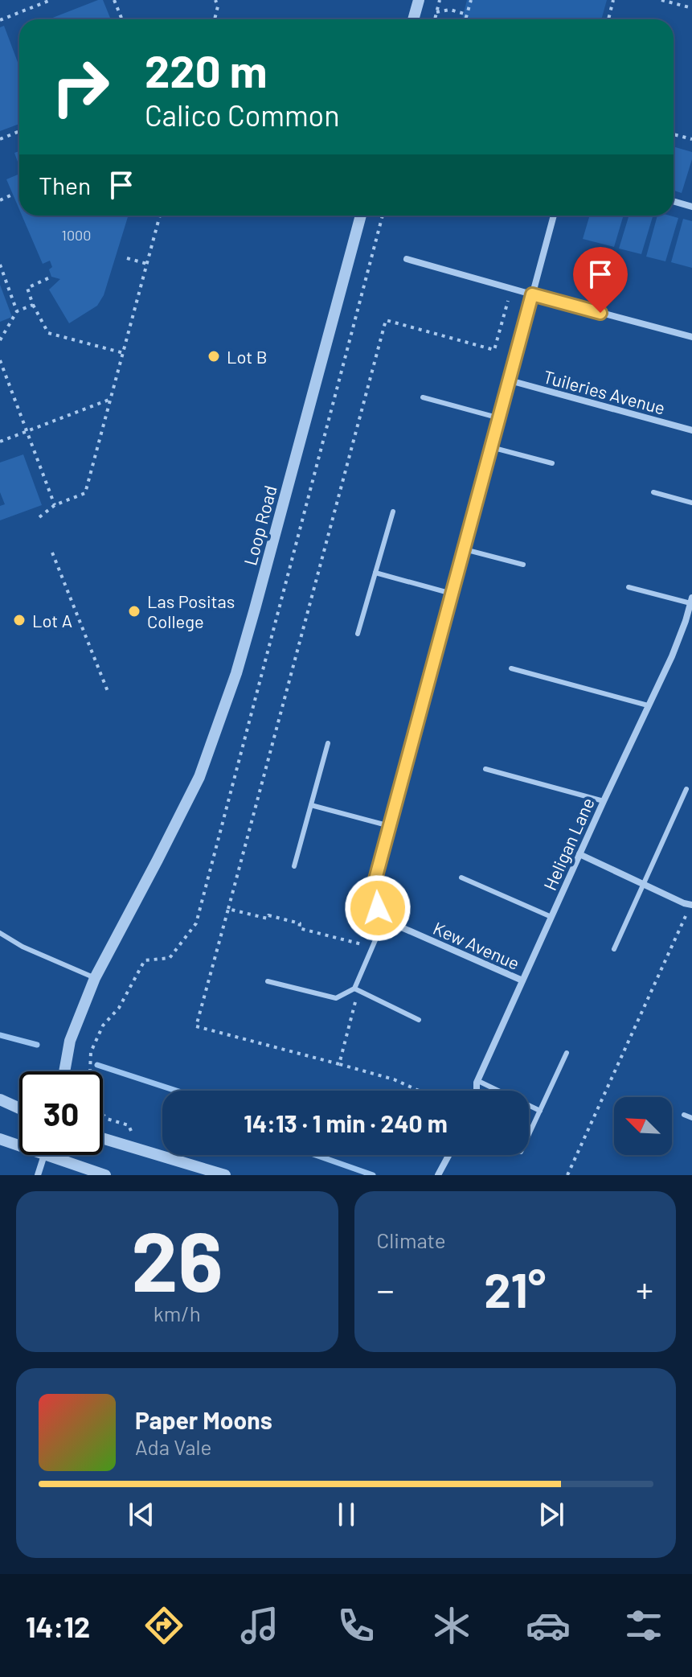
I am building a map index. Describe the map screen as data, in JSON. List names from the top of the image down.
{
  "streets": {
    "street": [
      "Tuileries Avenue",
      "Loop Road",
      "Heligan Lane",
      "Kew Avenue"
    ]
  },
  "crossings": [
    ["Heligan Lane", "Kew Avenue"]
  ],
  "places": ["Lot B", "Las Positas College", "Lot A"],
  "house_numbers": ["1000"],
  "north": "top left",
  "page": {
    "turn": ["220 m", "Calico Common"],
    "then": "Then",
    "limit": "30",
    "trip": "14:13 · 1 min · 240 m",
    "tile": [
      ["26", "km/h"],
      "Climate"
    ],
    "heat": ["−", "21°", "+"],
    "song": ["Paper Moons", "Ada Vale"],
    "tabs": "14:12"
  }
}
